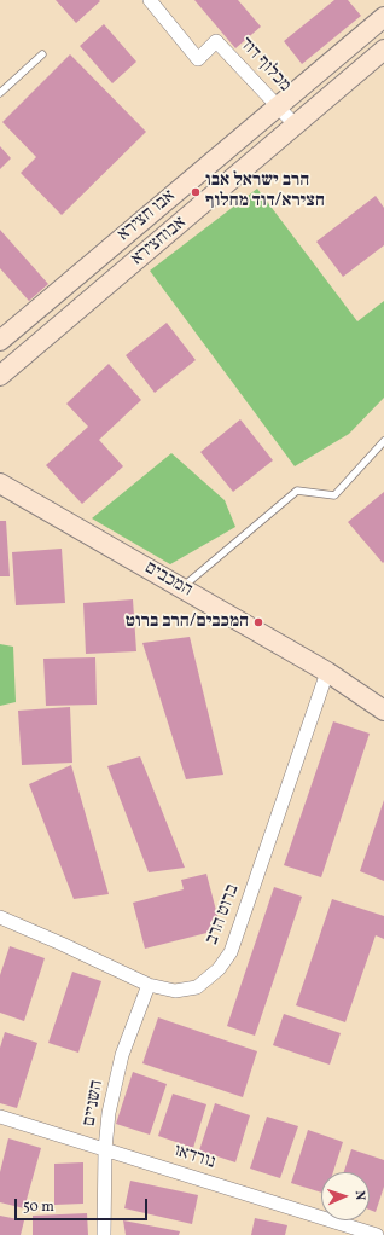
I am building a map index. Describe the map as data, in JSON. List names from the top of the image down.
{
  "streets": {
    "street": [
      "מכלוף דוד",
      "אבו חצירא",
      "אבוחצירא",
      "המכבים",
      "ברוט הרב",
      "השניים",
      "נורדאו"
    ]
  },
  "crossings": [
    ["מכלוף דוד", "אבו חצירא"],
    ["מכלוף דוד", "אבוחצירא"],
    ["המכבים", "ברוט הרב"],
    ["ברוט הרב", "השניים"],
    ["השניים", "נורדאו"]
  ],
  "places": ["הרב ישראל אבו חצירא/דוד מחלוף", "המכבים/הרב ברוט"],
  "scale_bar": "50 m",
  "north": "right"
}
